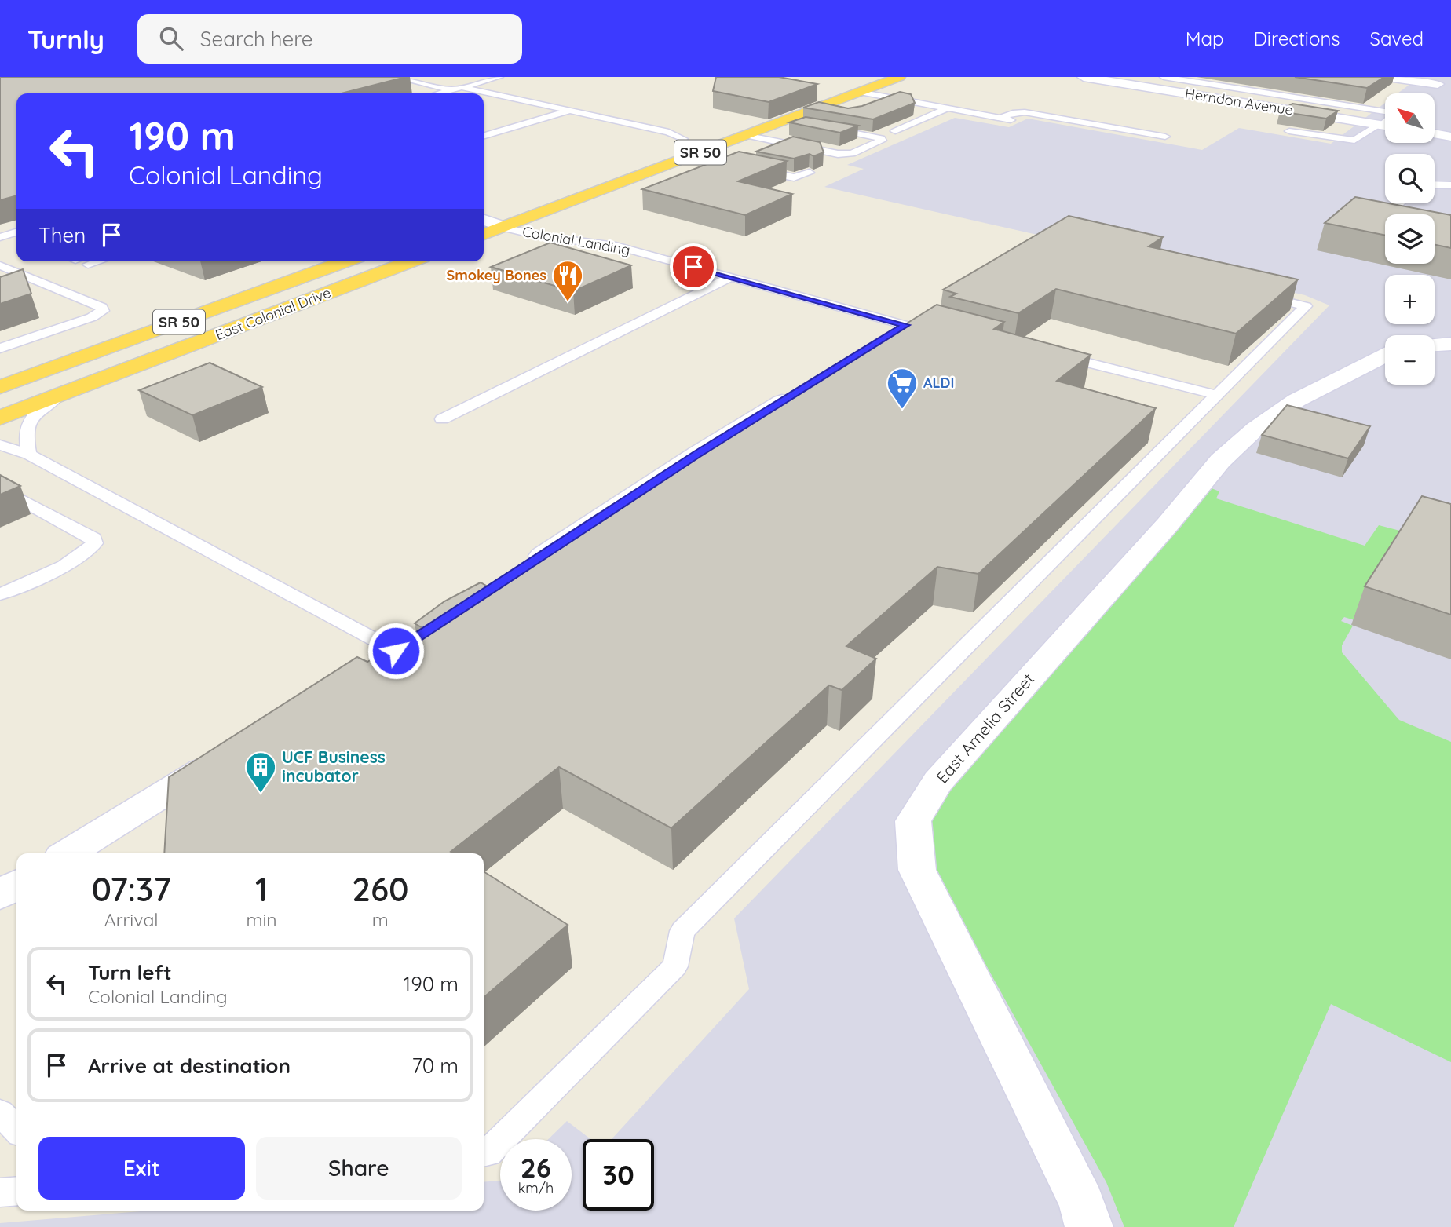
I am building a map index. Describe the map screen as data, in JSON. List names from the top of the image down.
{
  "streets": {
    "highway": ["SR 50", "East Colonial Drive"],
    "street": ["Herndon Avenue", "East Amelia Street"],
    "lane": ["Colonial Landing"]
  },
  "crossings": [
    ["SR 50", "Colonial Landing"]
  ],
  "places": {
    "restaurant": ["Smokey Bones"],
    "supermarket": ["ALDI"],
    "building": ["UCF Business incubator"]
  },
  "north": "top left",
  "page": {
    "header": "Turnly",
    "search": "Search here",
    "nav": ["Map", "Directions", "Saved"],
    "map_buttons": ["+", "−"],
    "turn": ["190 m", "Colonial Landing"],
    "then": "Then",
    "eta": [
      "07:37",
      "Arrival",
      "1",
      "min",
      "260",
      "m"
    ],
    "list": [
      {
        "name": "Turn left",
        "note": "Colonial Landing",
        "value": "190 m"
      },
      {
        "name": "Arrive at destination",
        "value": "70 m"
      }
    ],
    "buttons": ["Exit", "Share"],
    "speed": "26 km/h",
    "limit": "30"
  }
}
